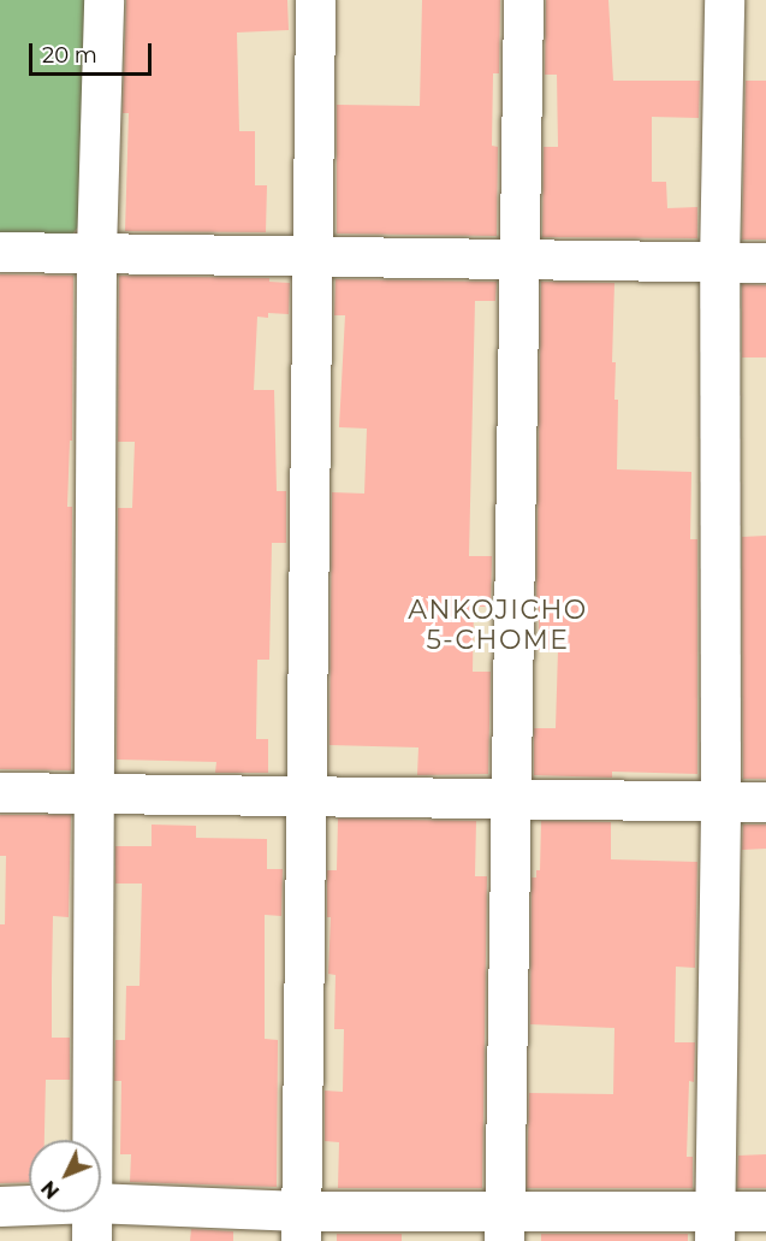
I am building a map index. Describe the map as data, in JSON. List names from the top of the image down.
{
  "districts": ["ANKOJICHO 5-CHOME"],
  "scale_bar": "20 m",
  "north": "bottom left"
}
